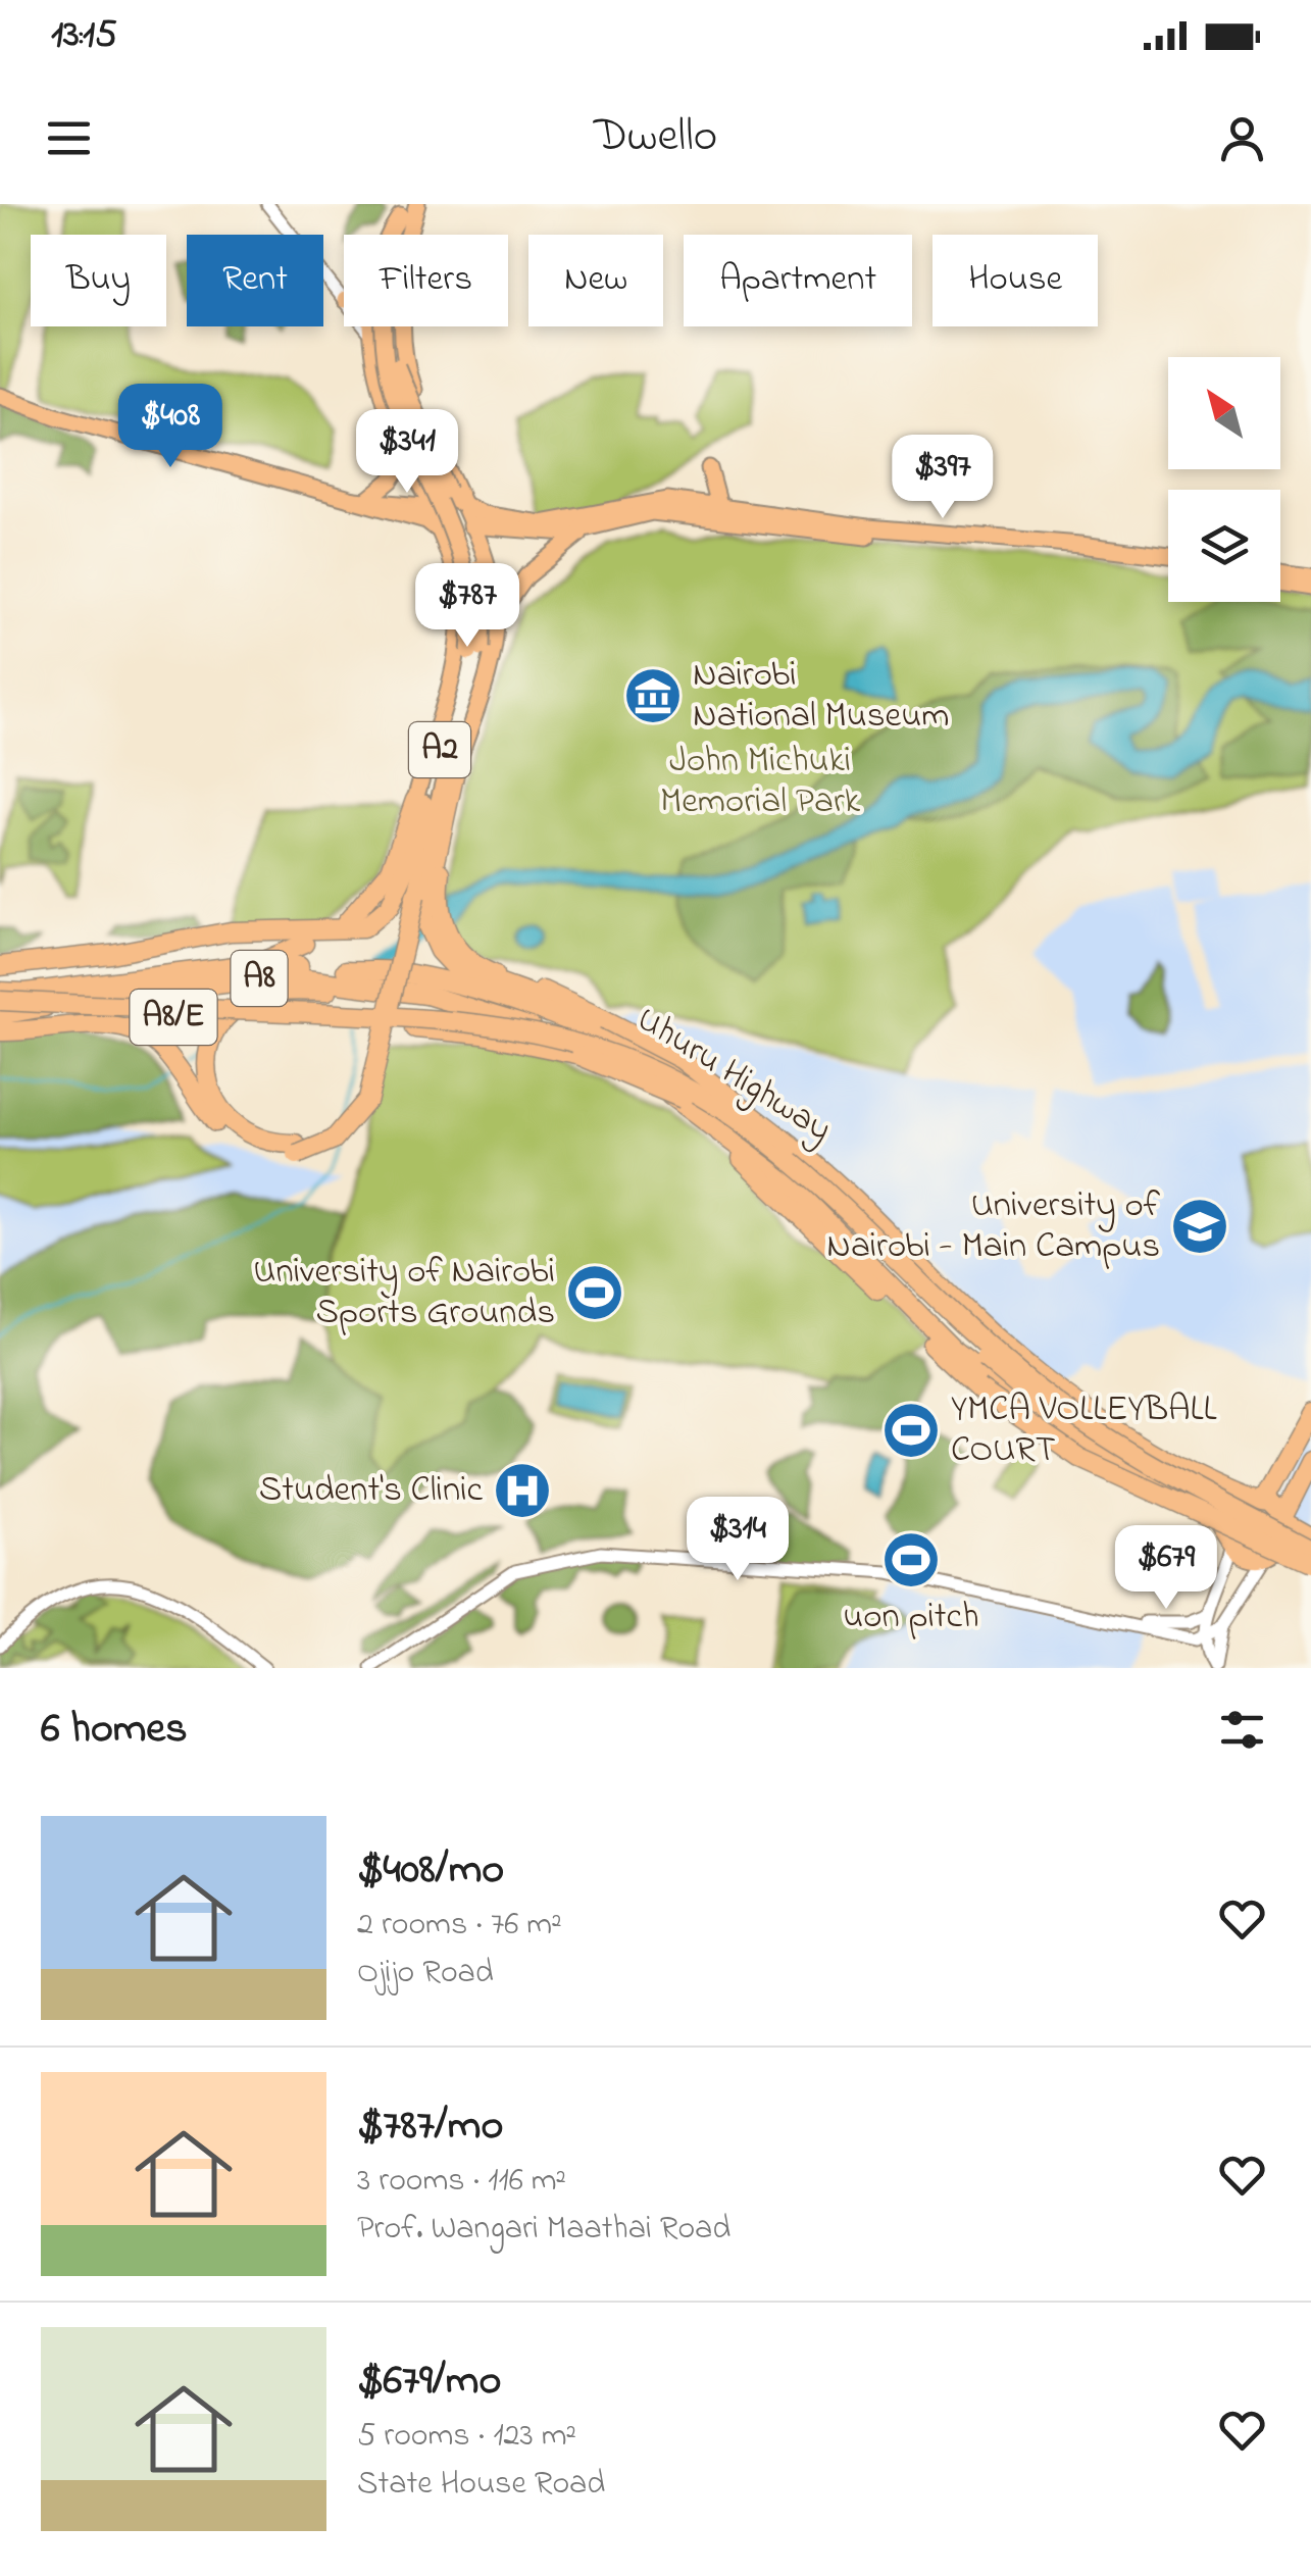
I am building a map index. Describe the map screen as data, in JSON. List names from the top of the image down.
{
  "streets": {
    "highway": ["A8", "A8/E", "Uhuru Highway"],
    "main road": ["A2"]
  },
  "crossings": [
    ["A8", "A8/E"],
    ["A8", "Uhuru Highway"]
  ],
  "parks": ["John Michuki Memorial Park"],
  "places": {
    "museum": ["Nairobi National Museum"],
    "school or university": ["University of Nairobi - Main Campus"],
    "sports": ["University of Nairobi Sports Grounds", "YMCA VOLLEYBALL COURT", "uon pitch"],
    "hospital": ["Student's Clinic"]
  },
  "north": "top left",
  "page": {
    "status": "13:15",
    "header": "Dwello",
    "chip": [
      "Buy",
      "Rent",
      "Filters",
      "New",
      "Apartment",
      "House"
    ],
    "price": [
      "$408",
      "$341",
      "$397",
      "$787",
      "$314",
      "$679"
    ],
    "heading": "6 homes",
    "list": [
      {
        "name": "$408/mo",
        "note": "2 rooms · 76 m² · Ojijo Road"
      },
      {
        "name": "$787/mo",
        "note": "3 rooms · 116 m² · Prof. Wangari Maathai Road"
      },
      {
        "name": "$679/mo",
        "note": "5 rooms · 123 m² · State House Road"
      }
    ]
  }
}
